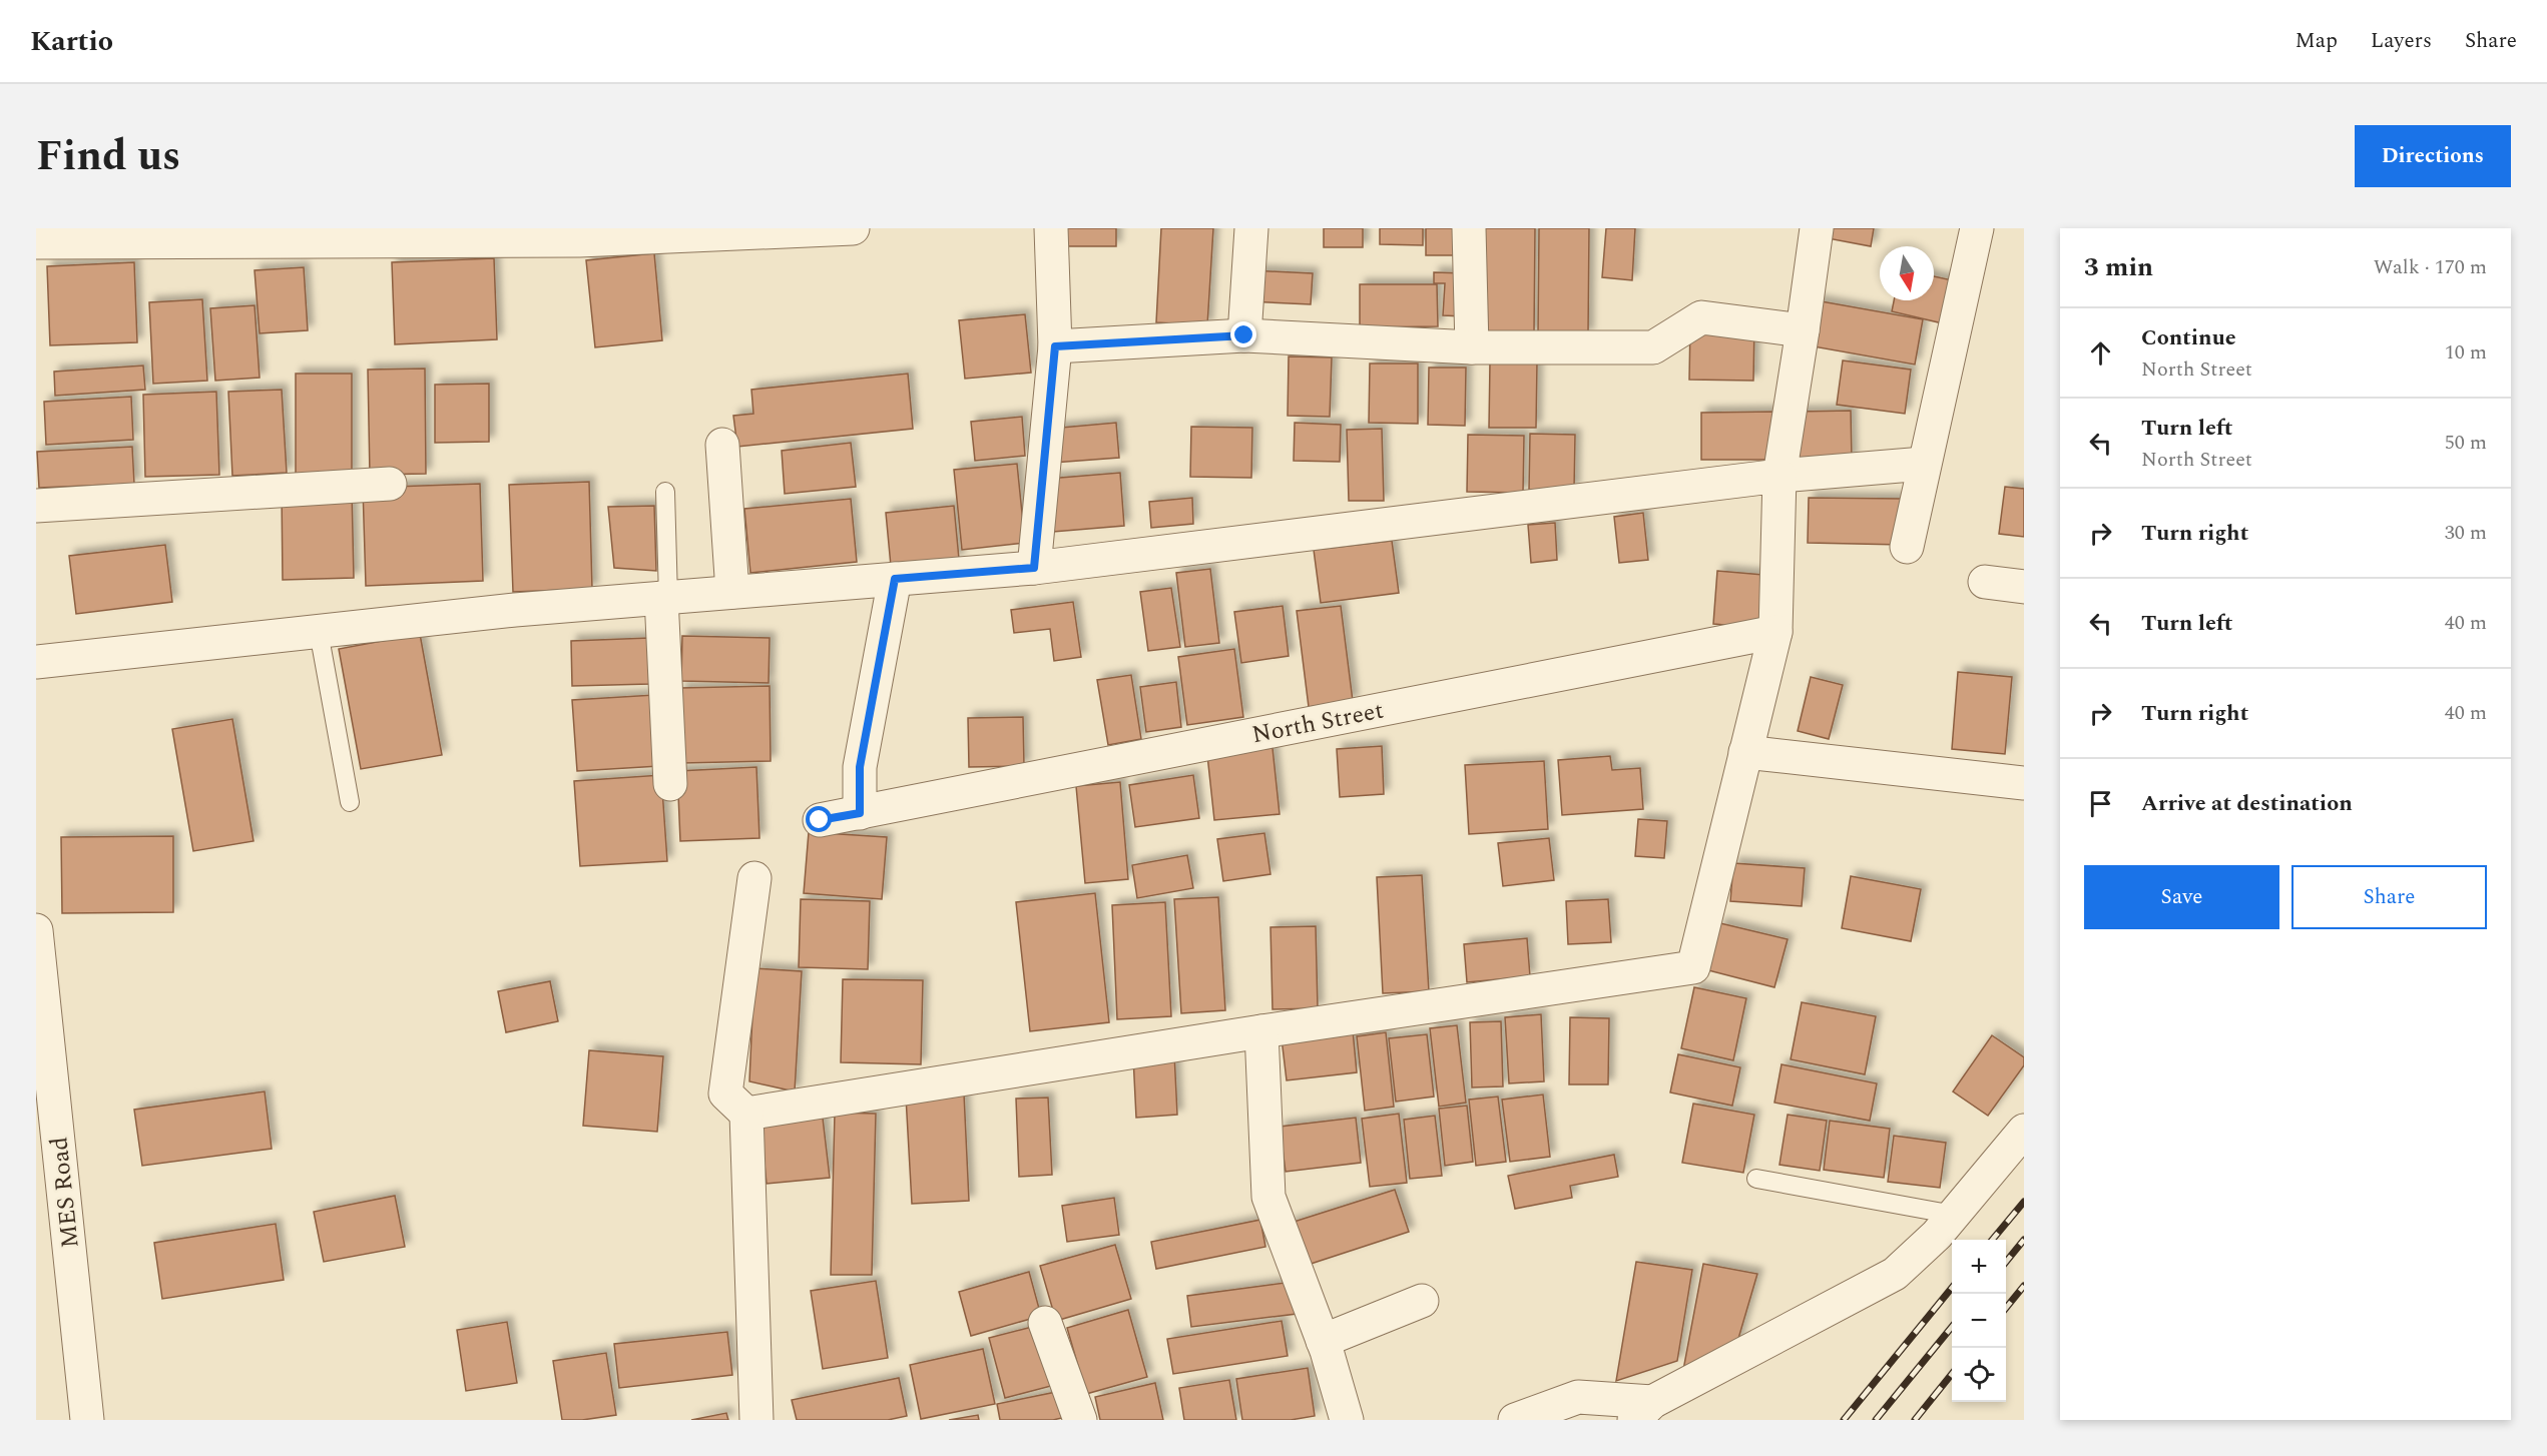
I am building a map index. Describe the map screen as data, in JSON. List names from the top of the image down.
{
  "streets": {
    "street": ["North Street", "MES Road"]
  },
  "north": "bottom",
  "page": {
    "header": "Kartio",
    "nav": ["Map", "Layers", "Share"],
    "title": "Find us",
    "buttons": [
      "Directions",
      ["Save", "Share"]
    ],
    "heading": ["3 min", "Walk · 170 m"],
    "list": [
      ["Continue", "North Street", "10 m"],
      ["Turn left", "North Street", "50 m"],
      ["Turn right", "30 m"],
      ["Turn left", "40 m"],
      ["Turn right", "40 m"],
      "Arrive at destination"
    ],
    "map_buttons": ["+", "−"]
  }
}
